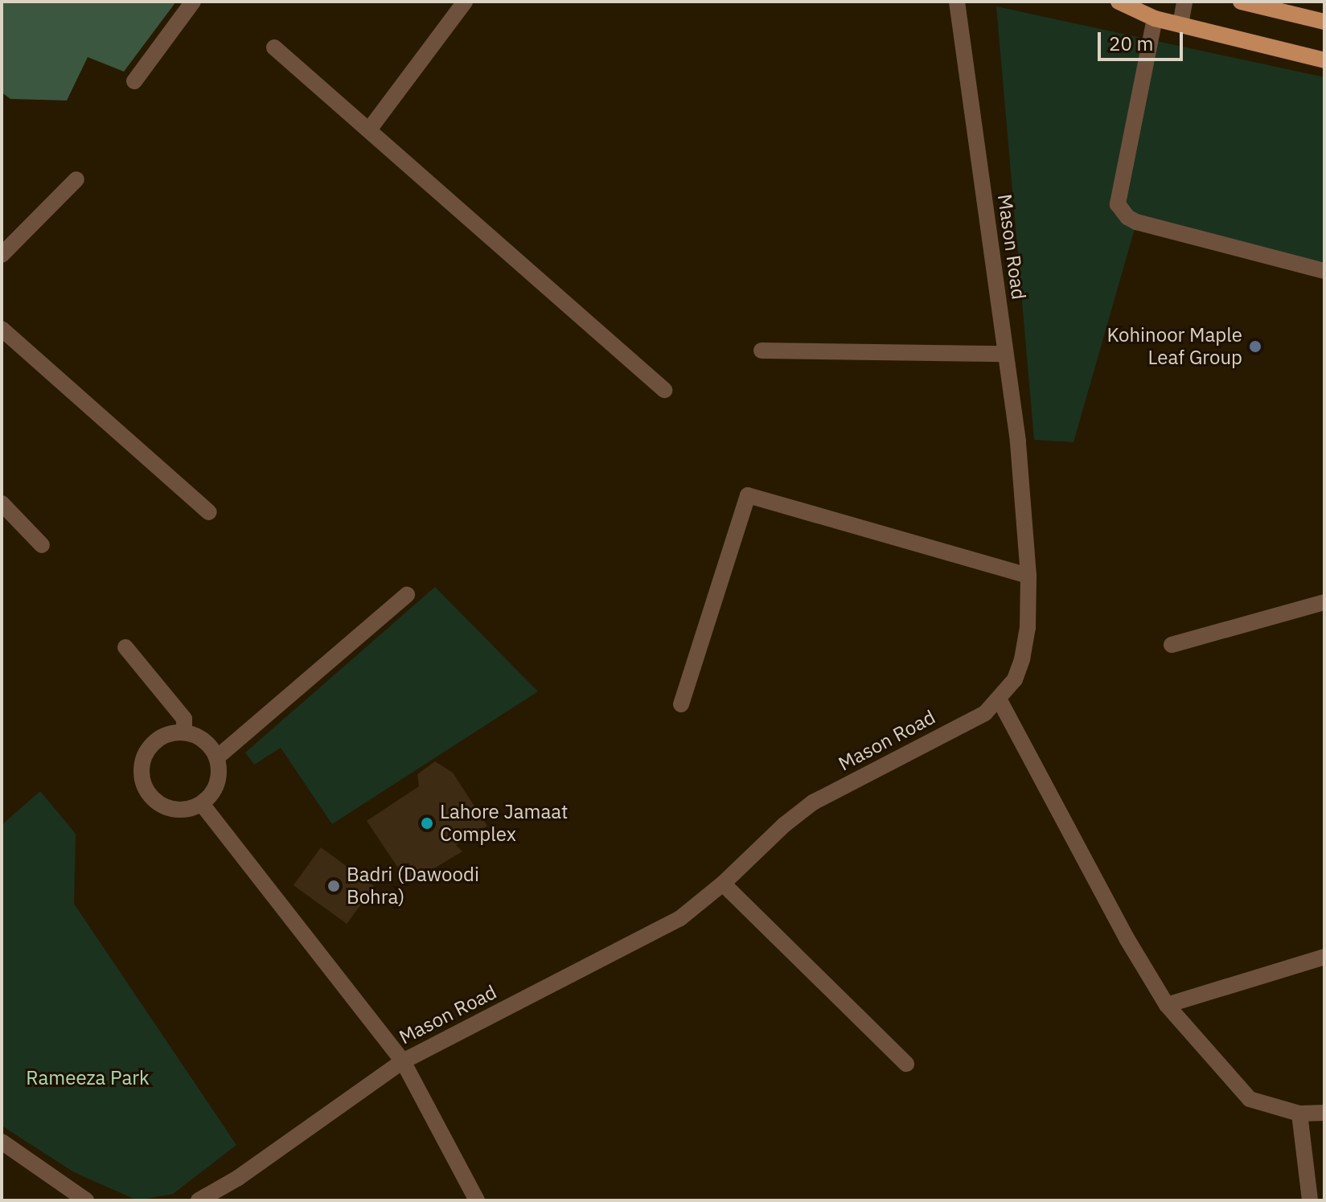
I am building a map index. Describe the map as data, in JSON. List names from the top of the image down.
{
  "streets": {
    "street": ["Mason Road"]
  },
  "parks": ["Rameeza Park"],
  "places": ["Kohinoor Maple Leaf Group", "Lahore Jamaat Complex", "Badri (Dawoodi Bohra)"],
  "scale_bar": "20 m"
}
